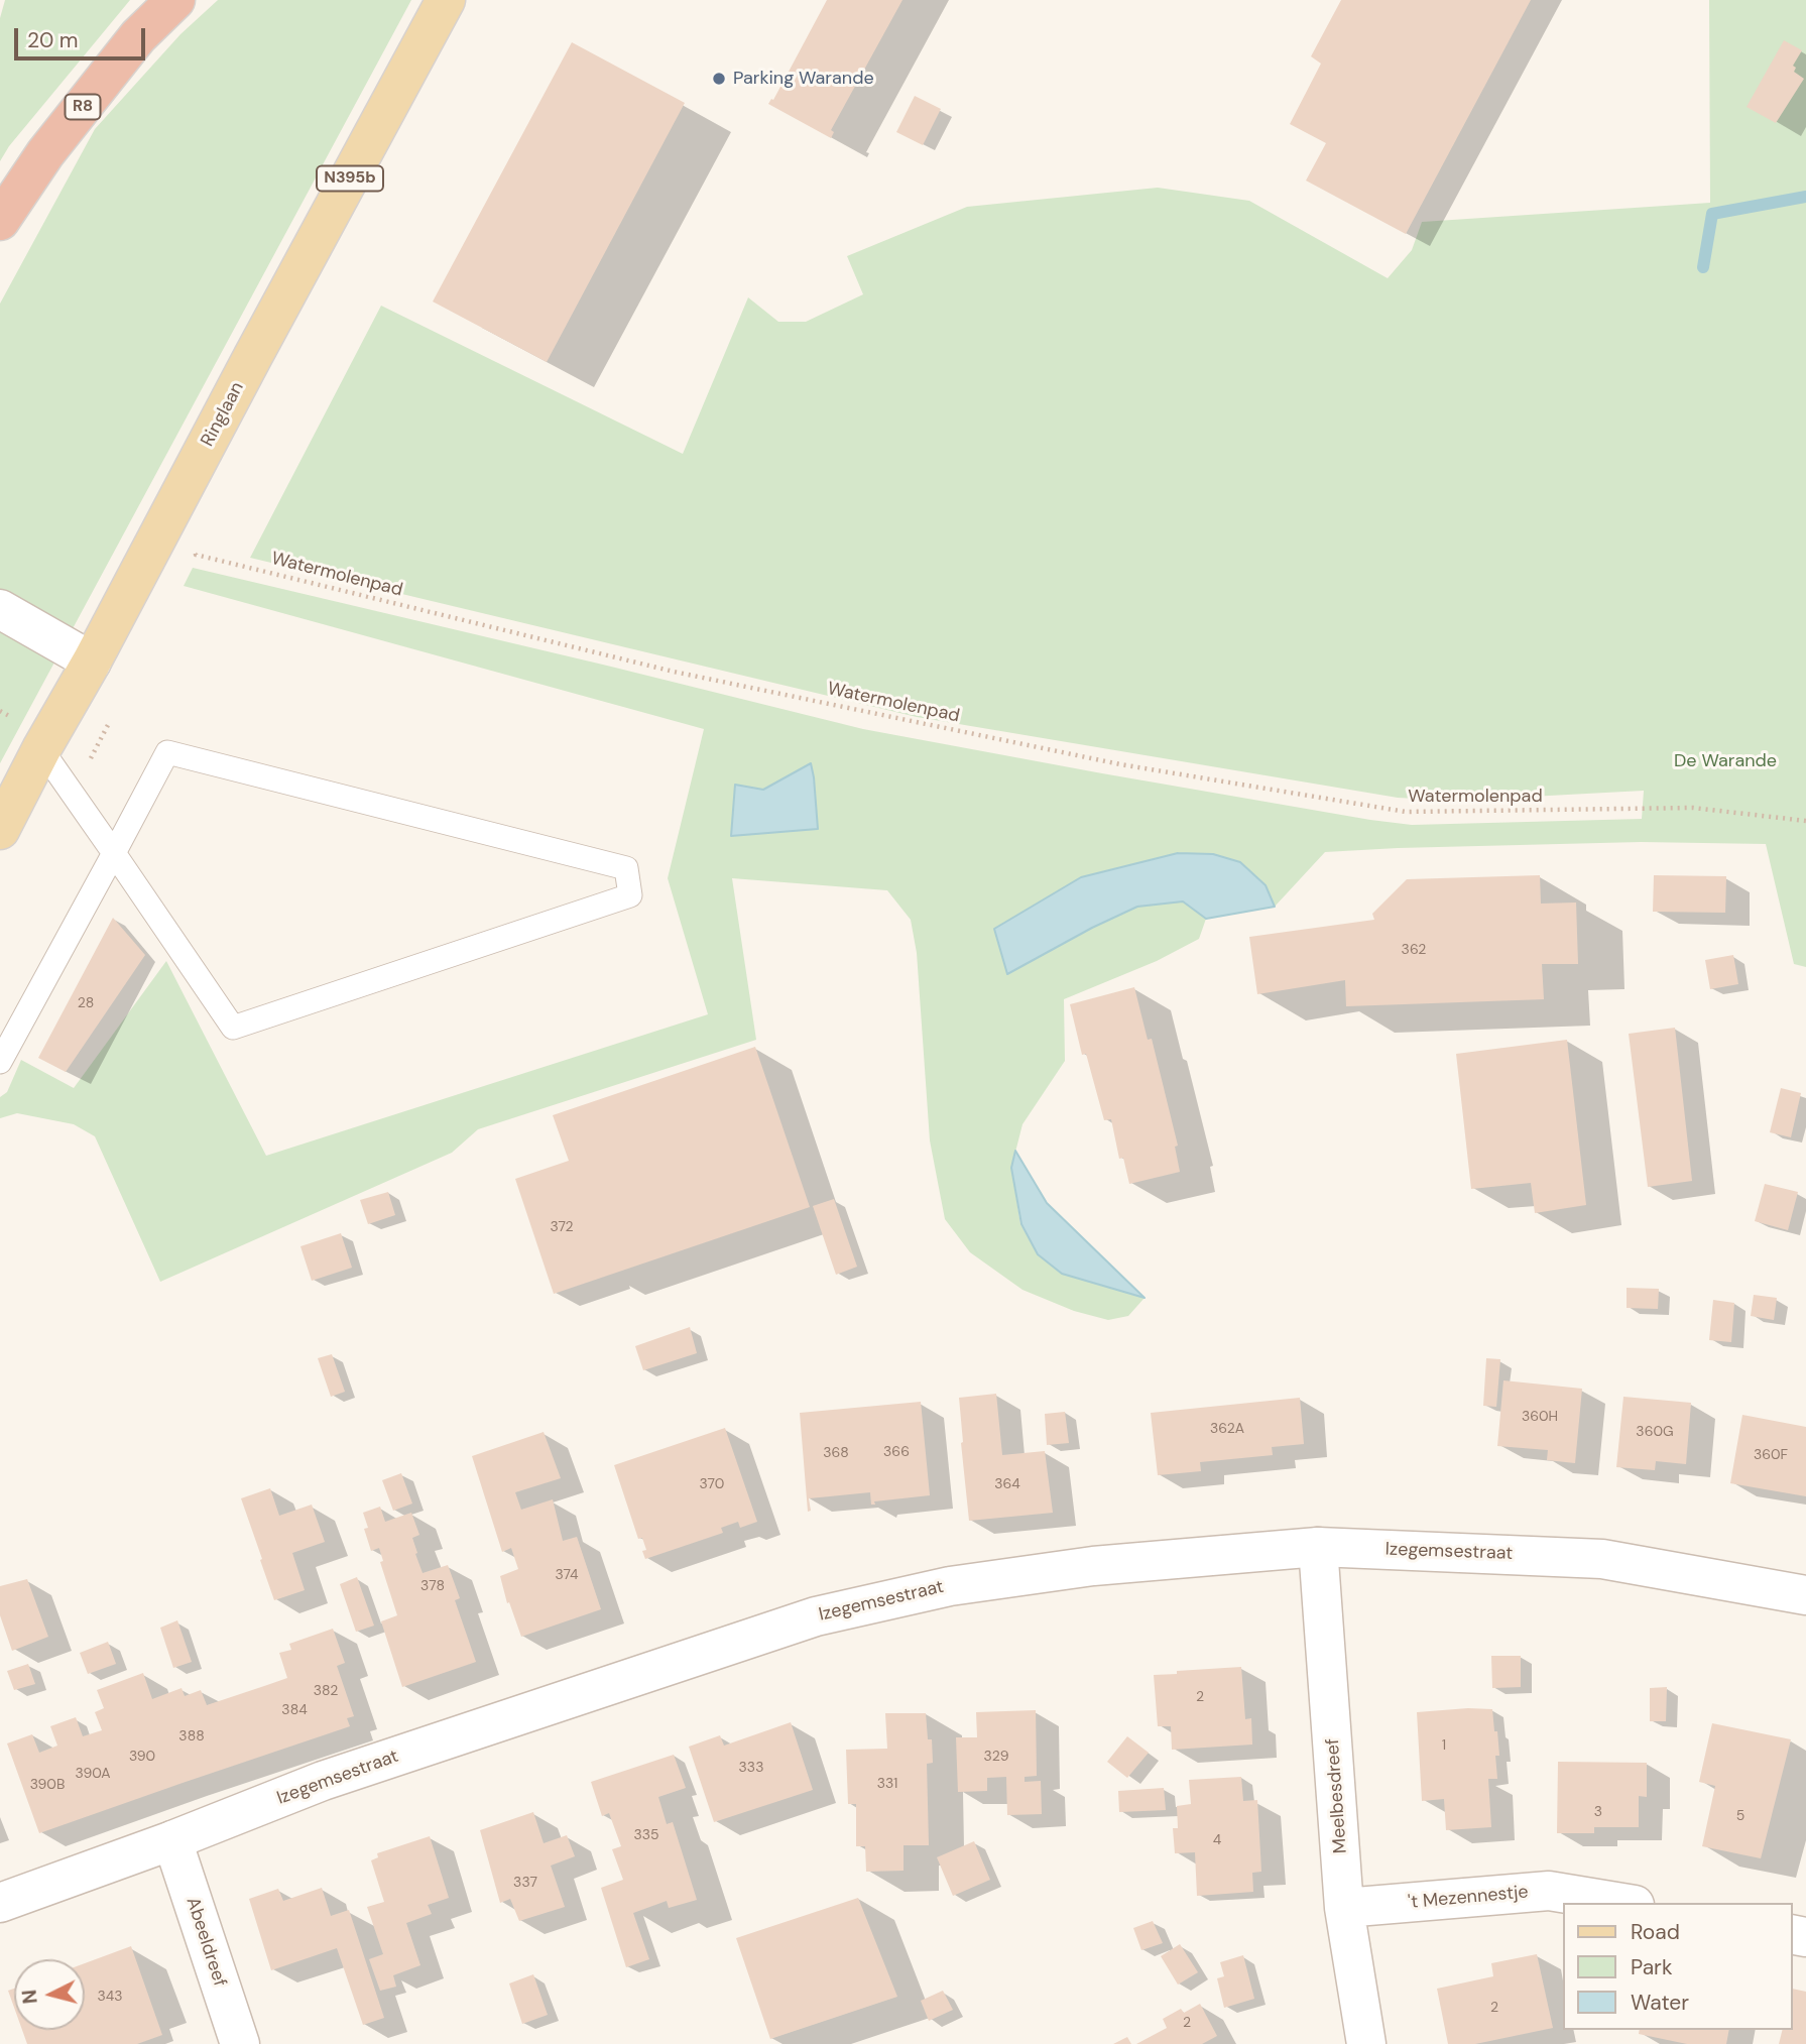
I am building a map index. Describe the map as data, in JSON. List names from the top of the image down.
{
  "streets": {
    "highway": ["R8"],
    "main road": ["N395b", "Ringlaan"],
    "street": [
      "Izegemsestraat",
      "Meelbesdreef",
      "'t Mezennestje",
      "Abeeldreef"
    ],
    "path": ["Watermolenpad"]
  },
  "crossings": [
    ["Izegemsestraat", "Meelbesdreef"],
    ["Izegemsestraat", "Abeeldreef"],
    ["Meelbesdreef", "'t Mezennestje"]
  ],
  "parks": ["De Warande"],
  "places": ["Parking Warande"],
  "house_numbers": [
    "362",
    "28",
    "372",
    "360H",
    "362A",
    "360G",
    "366",
    "368",
    "360F",
    "370",
    "364",
    "374",
    "378",
    "382",
    "2",
    "384",
    "388",
    "1",
    "390",
    "329",
    "333",
    "390A",
    "331",
    "390B",
    "3",
    "5",
    "335",
    "4",
    "337",
    "343",
    "2",
    "2"
  ],
  "legend": ["Road", "Park", "Water"],
  "scale_bar": "20 m",
  "north": "left"
}
